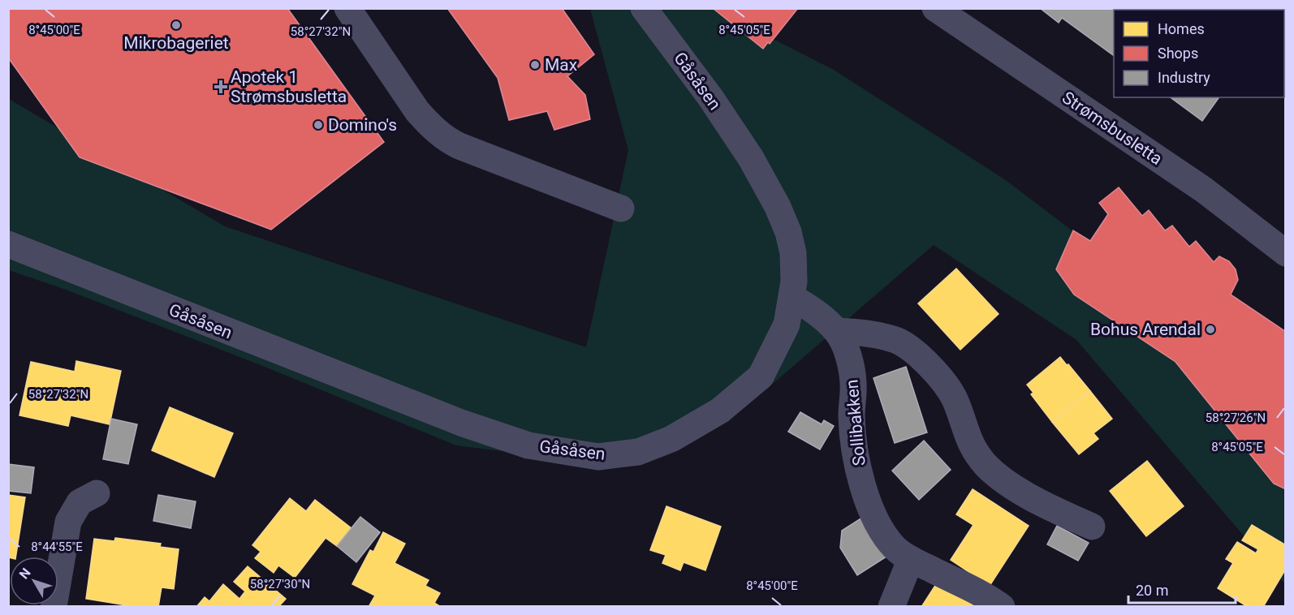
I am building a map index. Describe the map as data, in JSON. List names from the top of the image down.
{
  "streets": {
    "street": ["Gåsåsen", "Strømsbusletta", "Sollibakken"]
  },
  "crossings": [
    ["Gåsåsen", "Sollibakken"]
  ],
  "places": {
    "other": [
      "Mikrobageriet",
      "Max",
      "Domino's",
      "Bohus Arendal"
    ],
    "health": ["Apotek 1 Strømsbusletta"]
  },
  "legend": ["Homes", "Shops", "Industry"],
  "scale_bar": "20 m",
  "north": "top left",
  "coordinates": [
    "8°45'00\"E",
    "8°45'05\"E",
    "58°27'32\"N",
    "58°27'26\"N",
    "8°44'55\"E",
    "58°27'30\"N"
  ]
}
